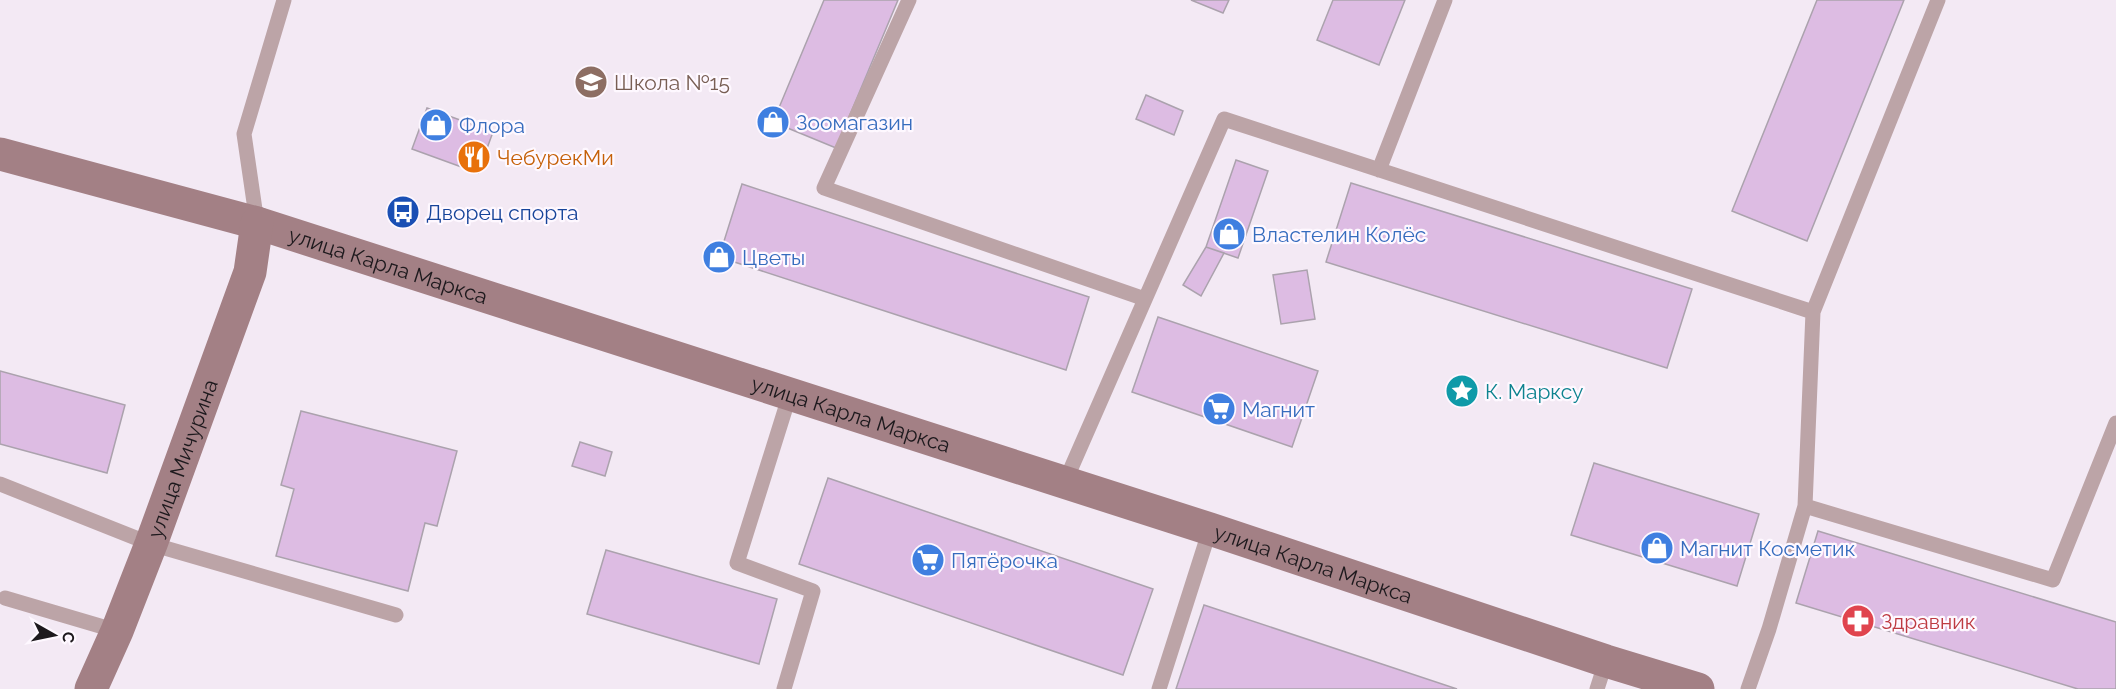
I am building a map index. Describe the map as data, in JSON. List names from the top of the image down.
{
  "streets": {
    "street": ["улица Карла Маркса", "улица Мичурина"]
  },
  "crossings": [
    ["улица Карла Маркса", "улица Мичурина"]
  ],
  "places": {
    "school or university": ["Школа №15"],
    "shop": [
      "Зоомагазин",
      "Флора",
      "Властелин Колёс",
      "Цветы",
      "Магнит Косметик"
    ],
    "restaurant": ["ЧебурекМи"],
    "bus stop": ["Дворец спорта"],
    "place": ["К. Марксу"],
    "supermarket": ["Магнит", "Пятёрочка"],
    "pharmacy": ["Здравник"]
  },
  "north": "right"
}
